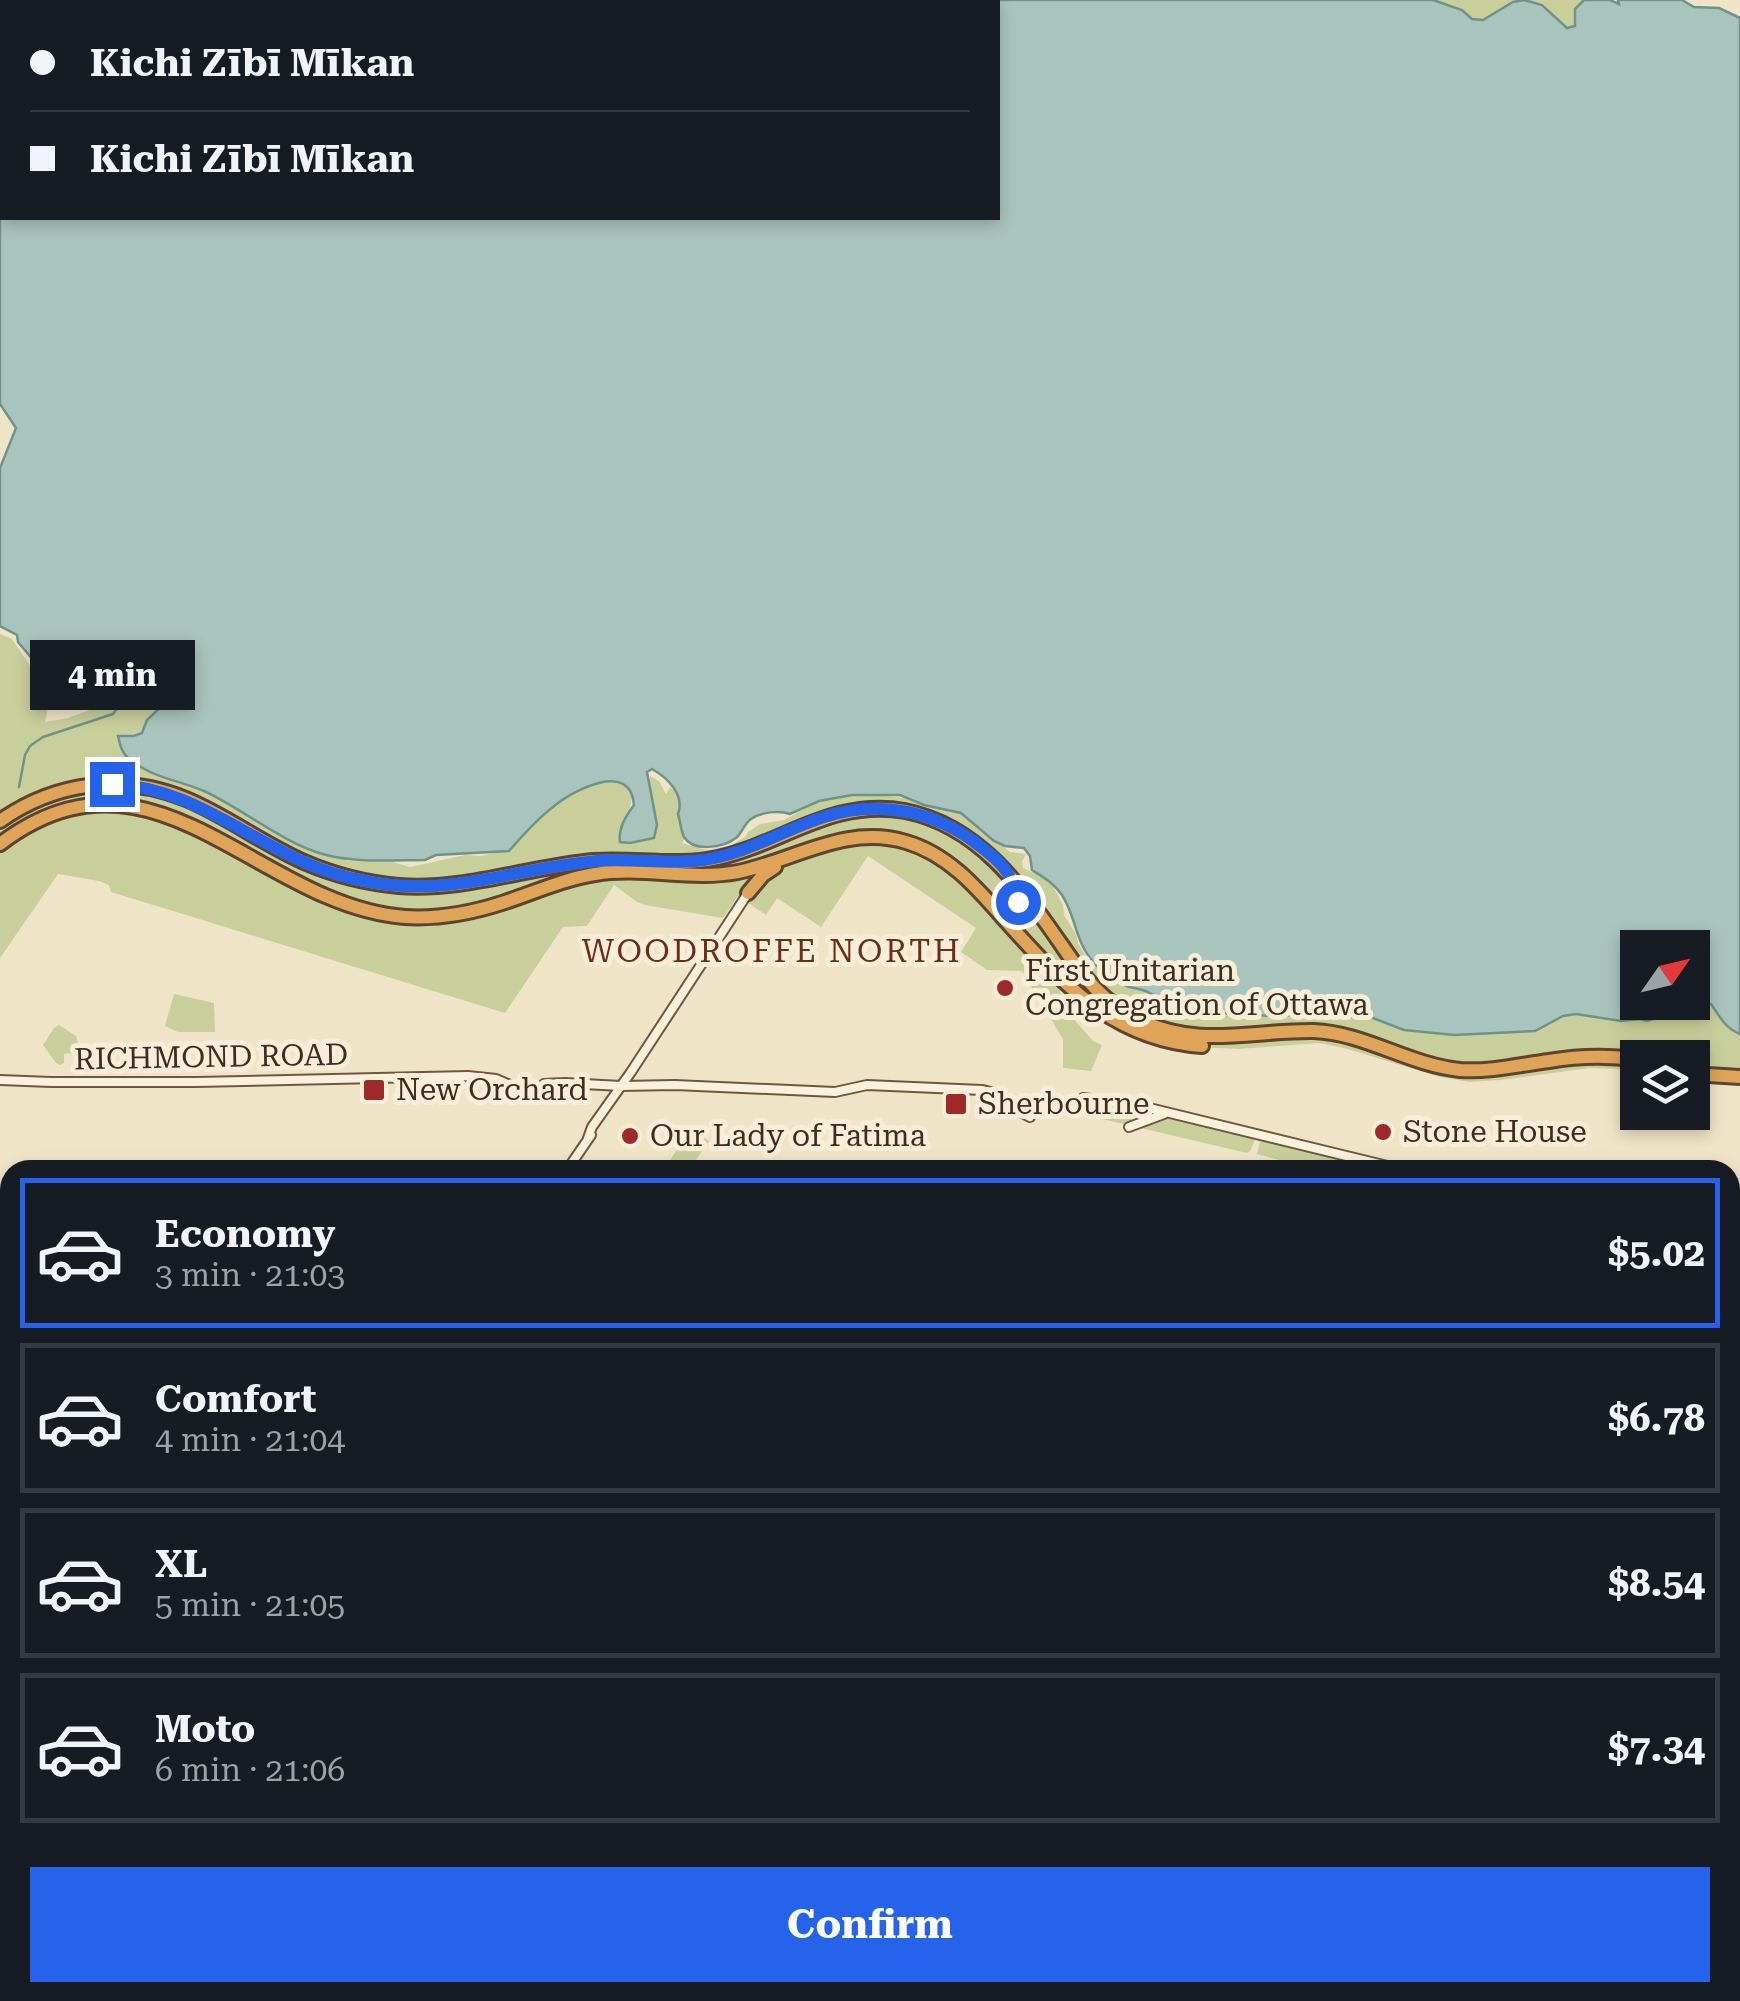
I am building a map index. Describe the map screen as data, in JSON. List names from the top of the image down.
{
  "streets": {
    "main road": ["RICHMOND ROAD"]
  },
  "districts": ["WOODROFFE NORTH"],
  "places": {
    "other": ["First Unitarian Congregation of Ottawa", "Stone House", "Our Lady of Fatima"],
    "transit": ["New Orchard", "Sherbourne"]
  },
  "north": "top right",
  "page": {
    "banner": ["Kichi Zībī Mīkan", "Kichi Zībī Mīkan"],
    "bubble": "4 min",
    "list": [
      {
        "name": "Economy",
        "note": "3 min · 21:03",
        "value": "$5.02"
      },
      {
        "name": "Comfort",
        "note": "4 min · 21:04",
        "value": "$6.78"
      },
      {
        "name": "XL",
        "note": "5 min · 21:05",
        "value": "$8.54"
      },
      {
        "name": "Moto",
        "note": "6 min · 21:06",
        "value": "$7.34"
      }
    ],
    "buttons": "Confirm"
  }
}
